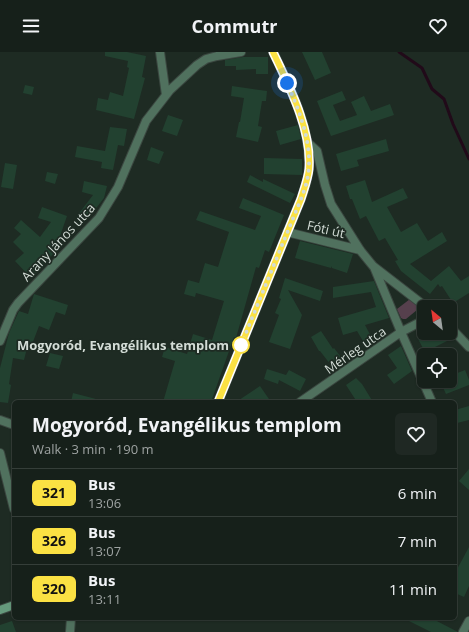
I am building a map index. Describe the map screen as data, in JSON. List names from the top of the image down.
{
  "streets": {
    "main road": ["Fóti út"],
    "street": ["Arany János utca", "Mérleg utca"]
  },
  "places": ["Mogyoród, Evangélikus templom"],
  "lines": ["bus line 321"],
  "north": "top left",
  "page": {
    "header": "Commutr",
    "heading": ["Mogyoród, Evangélikus templom", "Walk · 3 min · 190 m"],
    "list": [
      {
        "mark": "321",
        "name": "Bus",
        "note": "13:06",
        "value": "6 min"
      },
      {
        "mark": "326",
        "name": "Bus",
        "note": "13:07",
        "value": "7 min"
      },
      {
        "mark": "320",
        "name": "Bus",
        "note": "13:11",
        "value": "11 min"
      }
    ]
  }
}
